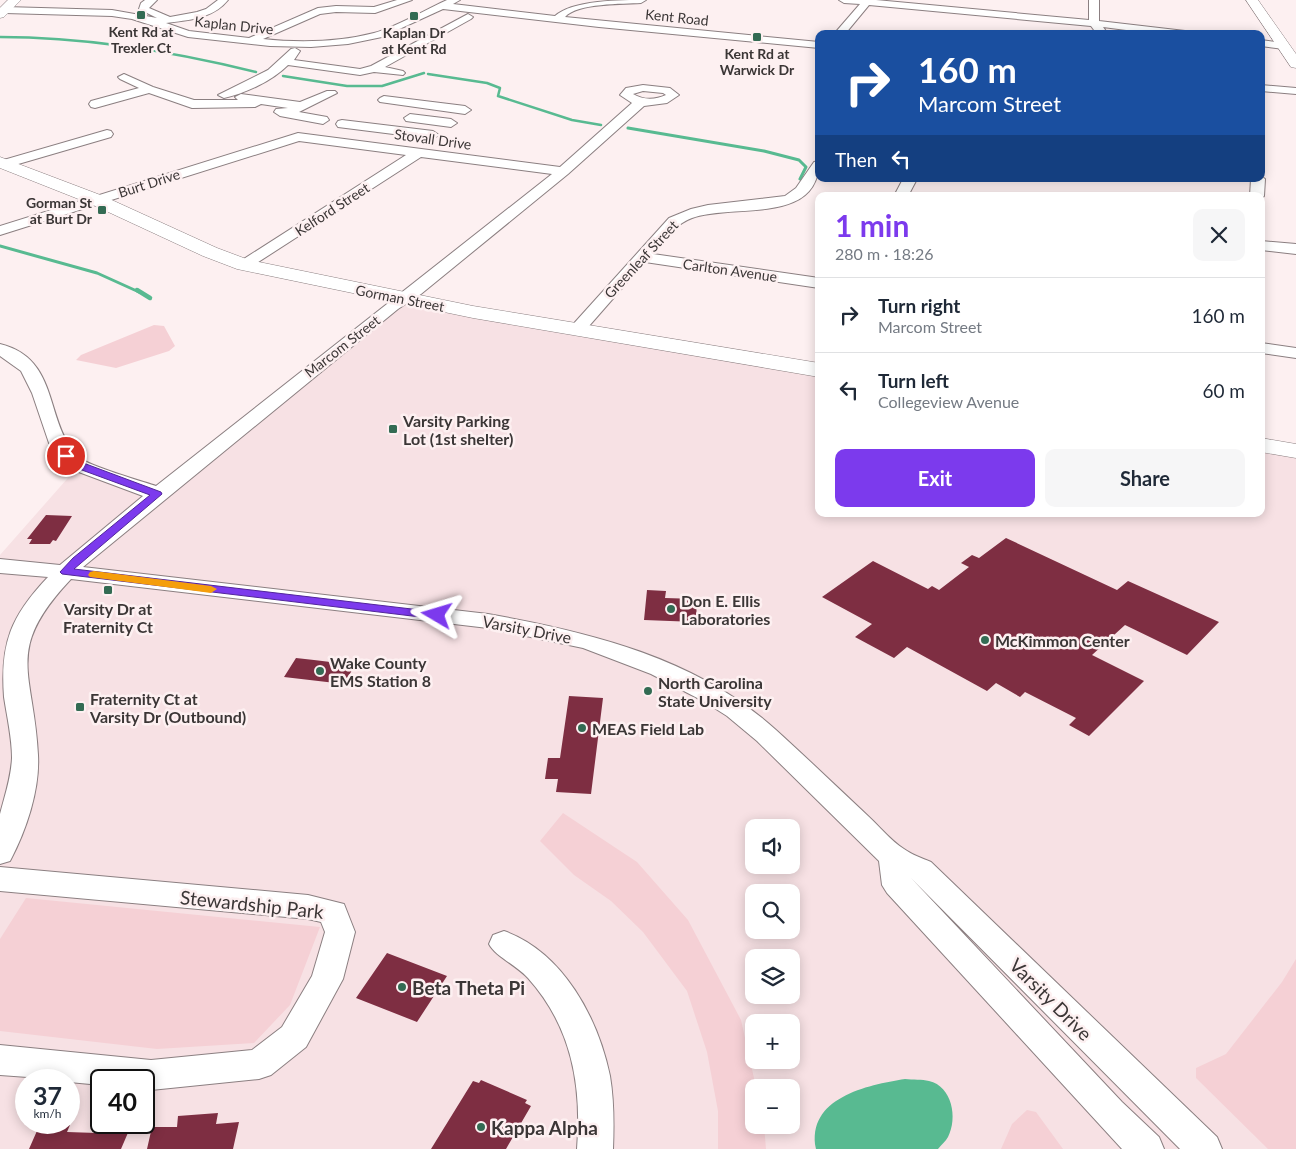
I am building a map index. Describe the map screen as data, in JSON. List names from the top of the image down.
{
  "streets": {
    "main road": ["Gorman Street"],
    "street": [
      "Kent Road",
      "Kaplan Drive",
      "Stovall Drive",
      "Burt Drive",
      "Kelford Street",
      "Greenleaf Street",
      "Carlton Avenue",
      "Marcom Street",
      "Varsity Drive",
      "Stewardship Park"
    ]
  },
  "crossings": [
    ["Kent Road", "Kaplan Drive"],
    ["Stovall Drive", "Burt Drive"],
    ["Stovall Drive", "Kelford Street"],
    ["Stovall Drive", "Marcom Street"],
    ["Burt Drive", "Gorman Street"],
    ["Kelford Street", "Gorman Street"],
    ["Greenleaf Street", "Carlton Avenue"],
    ["Greenleaf Street", "Gorman Street"],
    ["Gorman Street", "Marcom Street"],
    ["Marcom Street", "Varsity Drive"]
  ],
  "places": {
    "transit": [
      "Kent Rd at Trexler Ct",
      "Kaplan Dr at Kent Rd",
      "Kent Rd at Warwick Dr",
      "Gorman St at Burt Dr",
      "Varsity Parking Lot (1st shelter)",
      "Varsity Dr at Fraternity Ct",
      "Fraternity Ct at Varsity Dr (Outbound)"
    ],
    "other": [
      "Don E. Ellis Laboratories",
      "McKimmon Center",
      "Wake County EMS Station 8",
      "North Carolina State University",
      "MEAS Field Lab",
      "Beta Theta Pi",
      "Kappa Alpha"
    ]
  },
  "page": {
    "turn": ["160 m", "Marcom Street"],
    "then": "Then",
    "heading": ["1 min", "280 m · 18:26"],
    "list": [
      {
        "name": "Turn right",
        "note": "Marcom Street",
        "value": "160 m"
      },
      {
        "name": "Turn left",
        "note": "Collegeview Avenue",
        "value": "60 m"
      }
    ],
    "buttons": ["Exit", "Share"],
    "map_buttons": ["+", "−"],
    "speed": "37 km/h",
    "limit": "40"
  }
}
